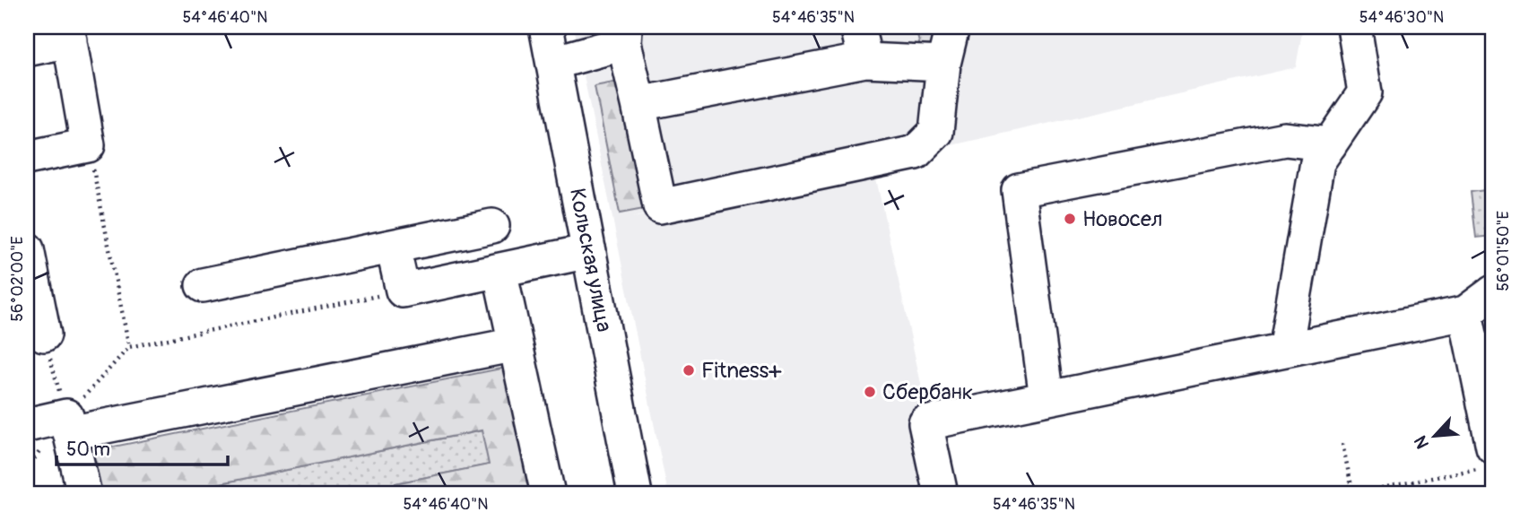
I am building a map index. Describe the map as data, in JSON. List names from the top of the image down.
{
  "streets": {
    "street": ["Кольская улица"]
  },
  "places": ["Новосел", "Fitness+", "Сбербанк"],
  "scale_bar": "50 m",
  "north": "bottom left",
  "coordinates": [
    "54°46'40\"N",
    "54°46'35\"N",
    "54°46'30\"N",
    "56°01'50\"E",
    "56°02'00\"E"
  ]
}
